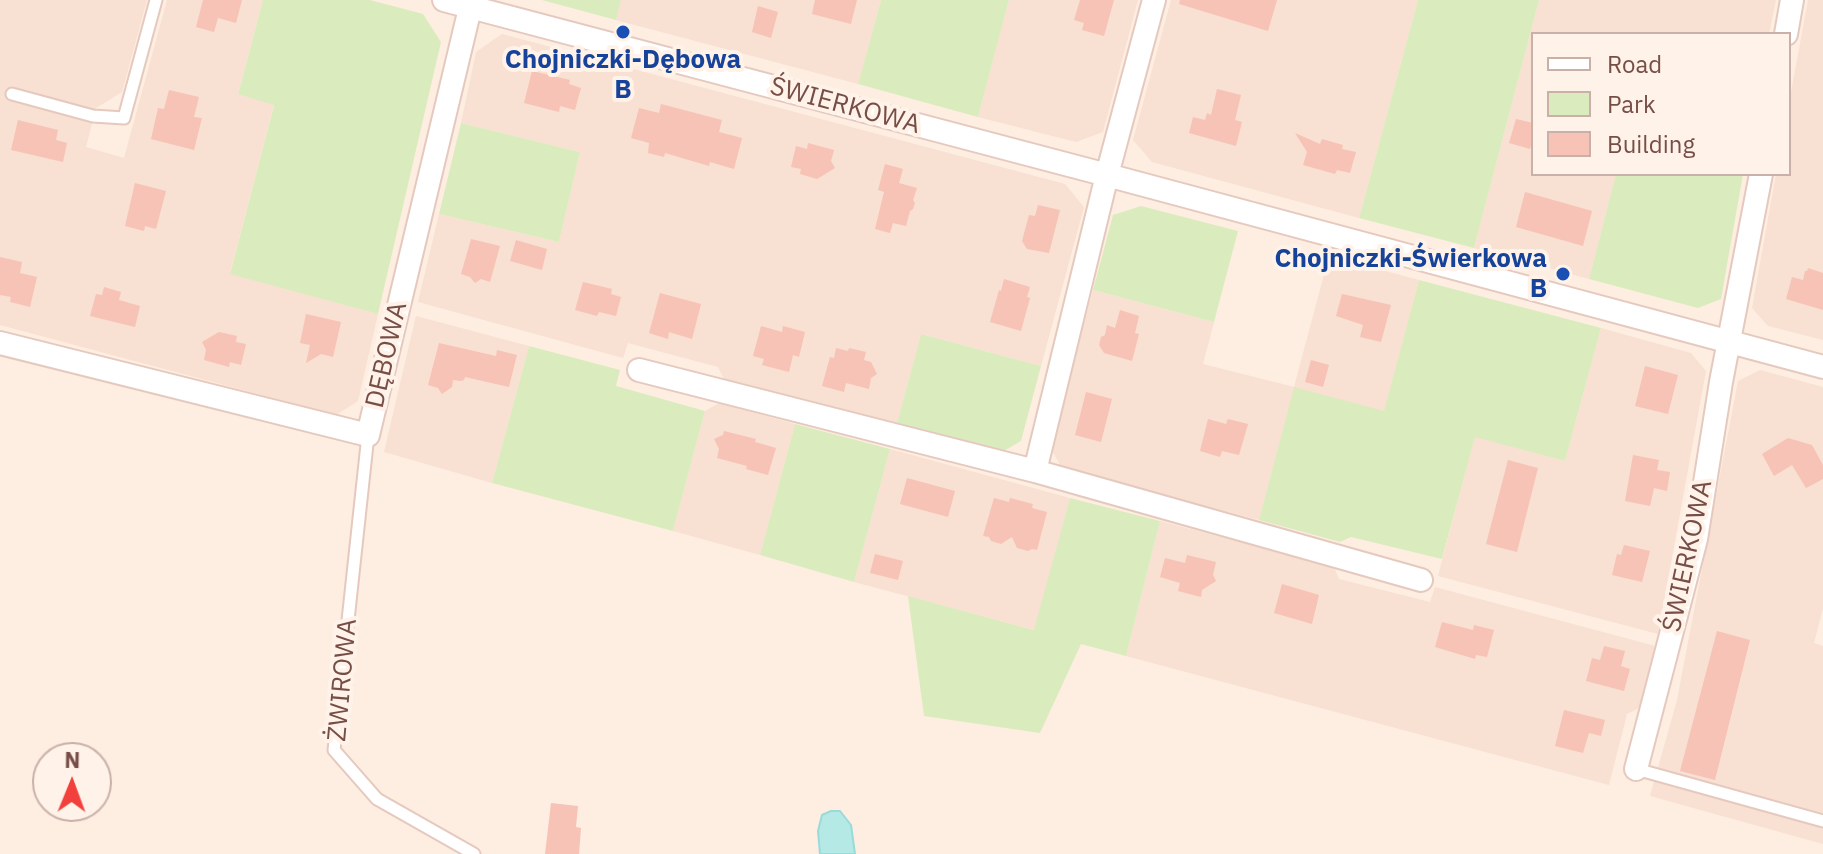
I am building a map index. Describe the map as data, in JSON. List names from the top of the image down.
{
  "streets": {
    "street": ["ŚWIERKOWA", "DĘBOWA"],
    "lane": ["ŻWIROWA"]
  },
  "crossings": [
    ["ŚWIERKOWA", "DĘBOWA"],
    ["DĘBOWA", "ŻWIROWA"]
  ],
  "places": ["Chojniczki-Dębowa B", "Chojniczki-Świerkowa B"],
  "legend": ["Road", "Park", "Building"],
  "north": "top"
}
